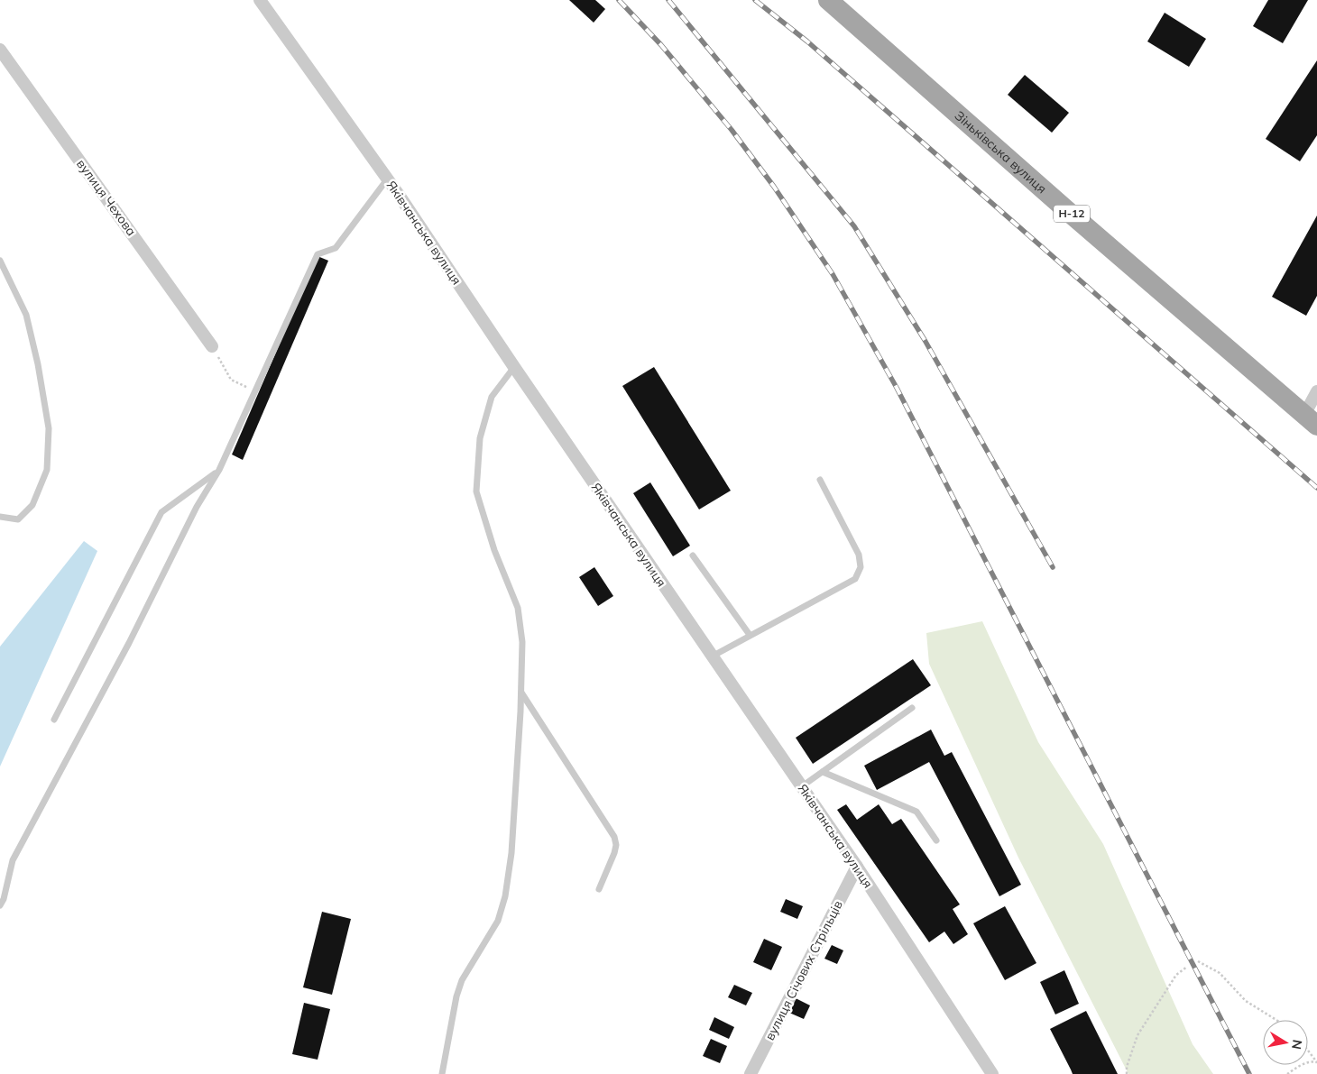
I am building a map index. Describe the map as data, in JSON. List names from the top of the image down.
{
  "streets": {
    "main road": ["Зіньківська вулиця", "Н-12"],
    "street": ["вулиця Чехова", "Яківчанська вулиця", "вулиця Січових Стрільців"]
  },
  "crossings": [
    ["Яківчанська вулиця", "вулиця Січових Стрільців"]
  ],
  "north": "right"
}
